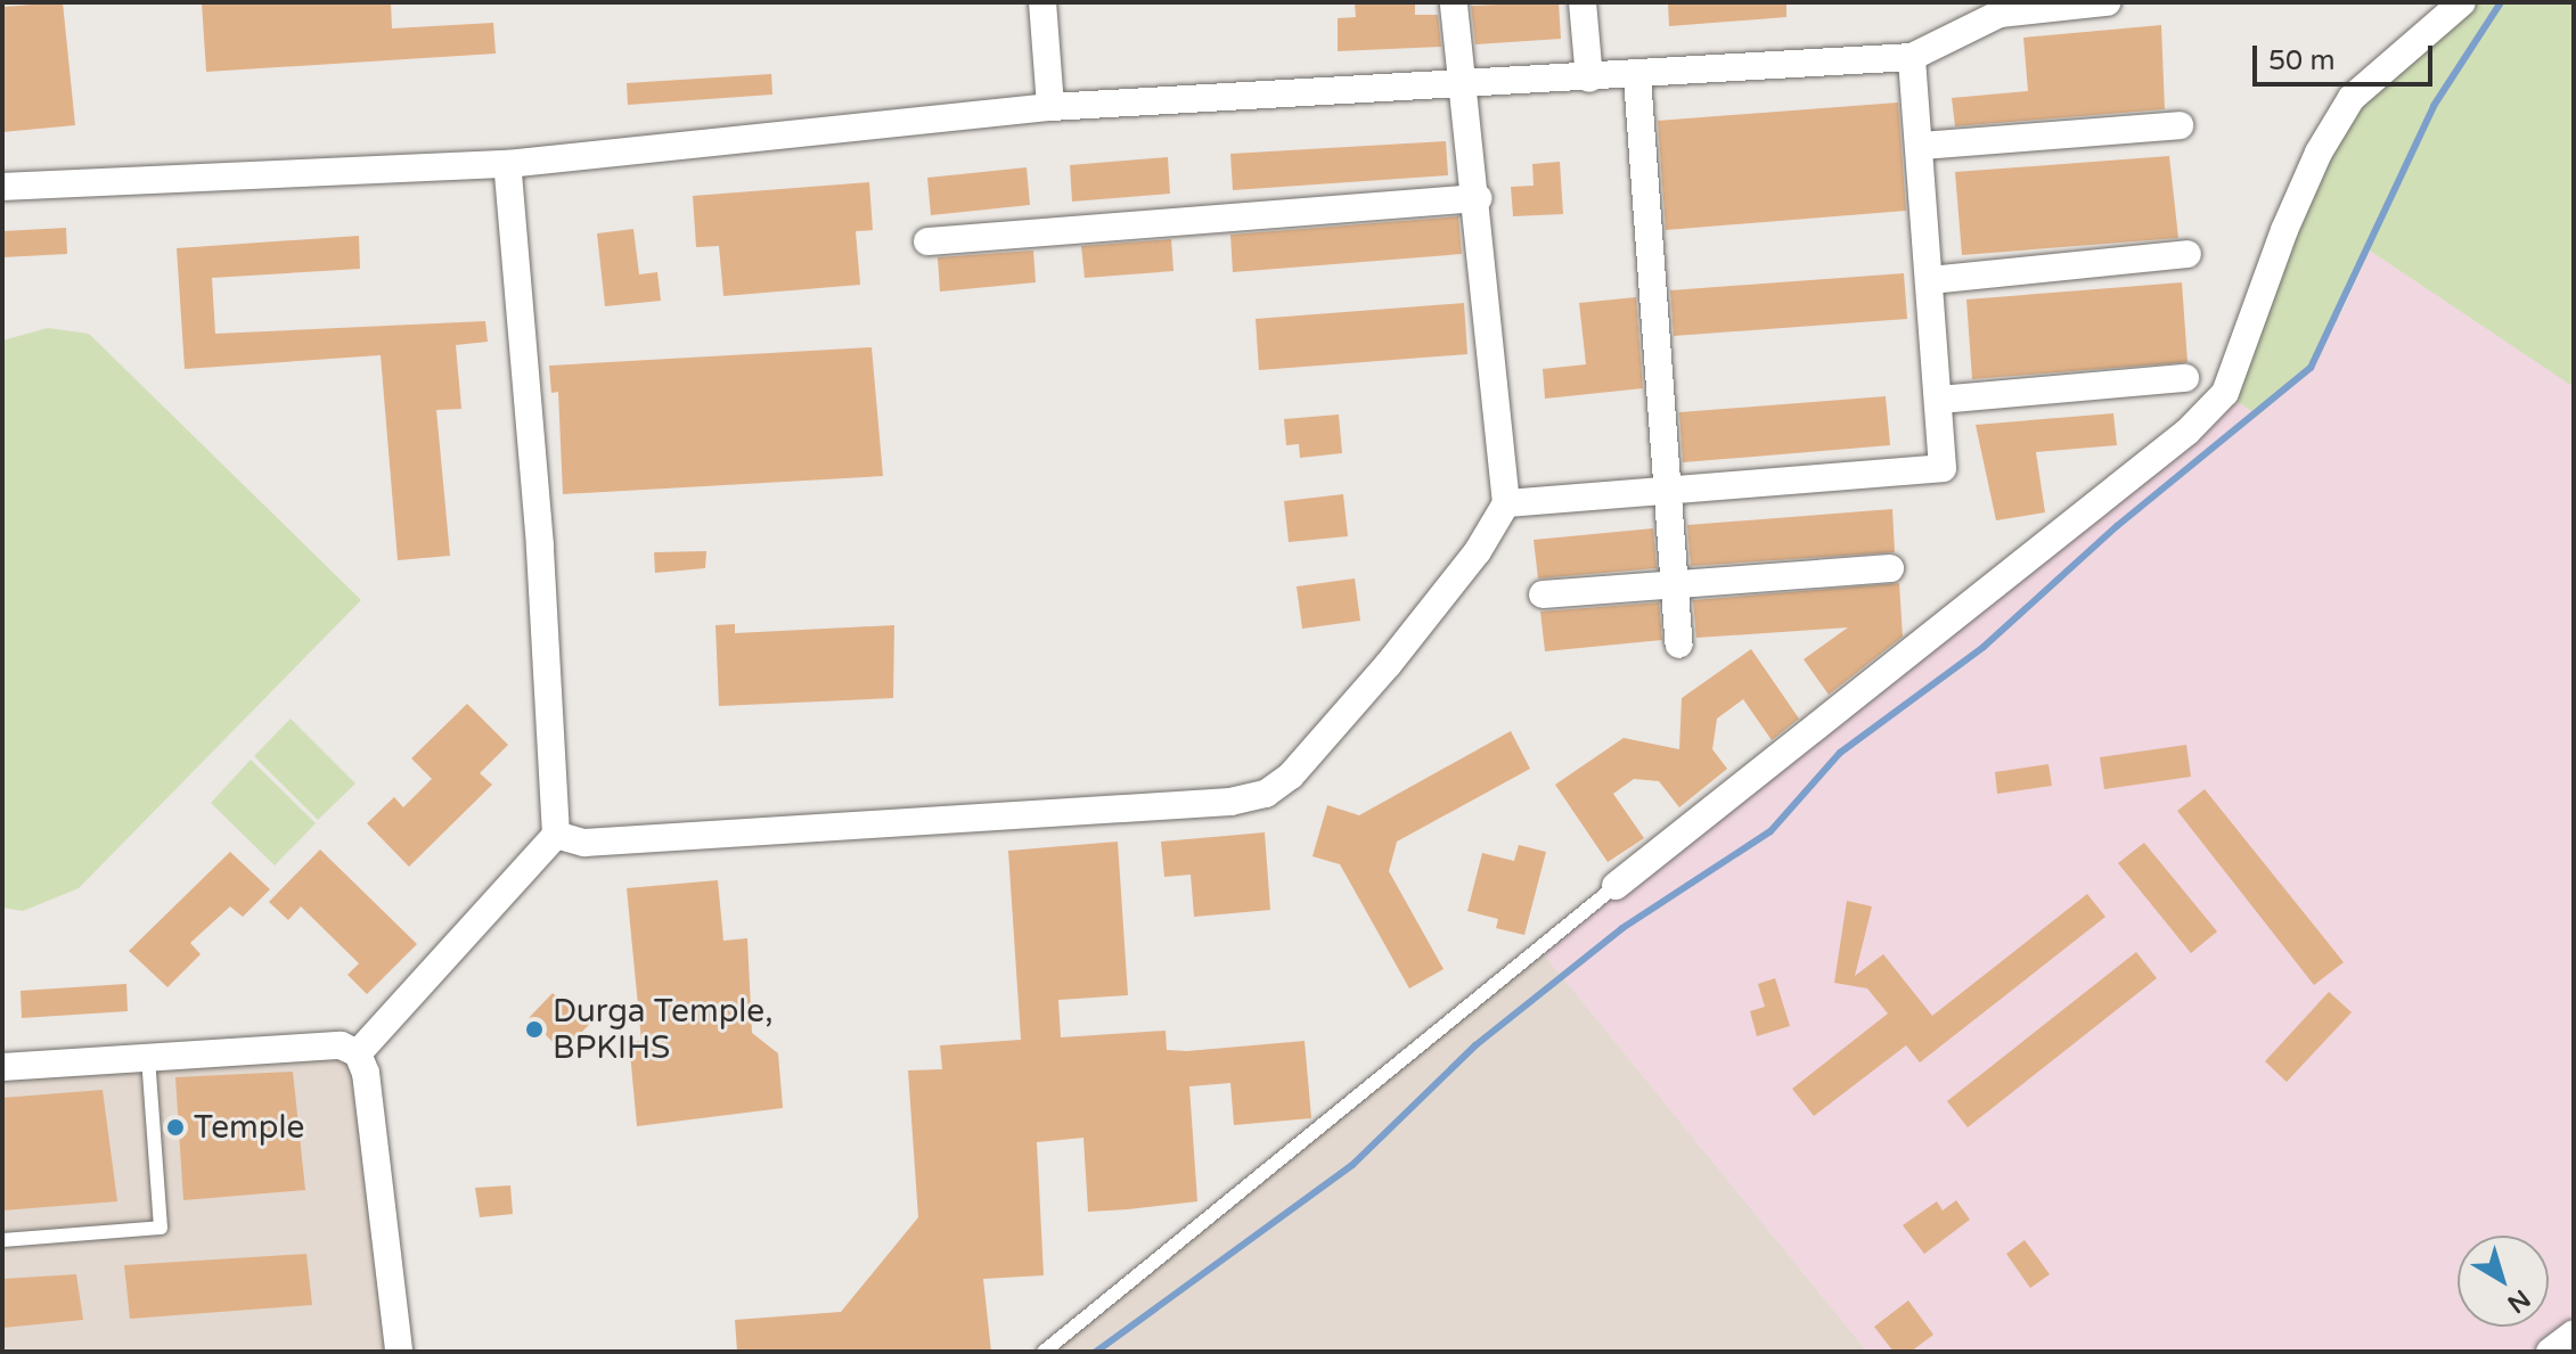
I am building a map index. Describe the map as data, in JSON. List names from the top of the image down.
{
  "places": ["Durga Temple, BPKIHS", "Temple"],
  "scale_bar": "50 m",
  "north": "bottom right"
}
